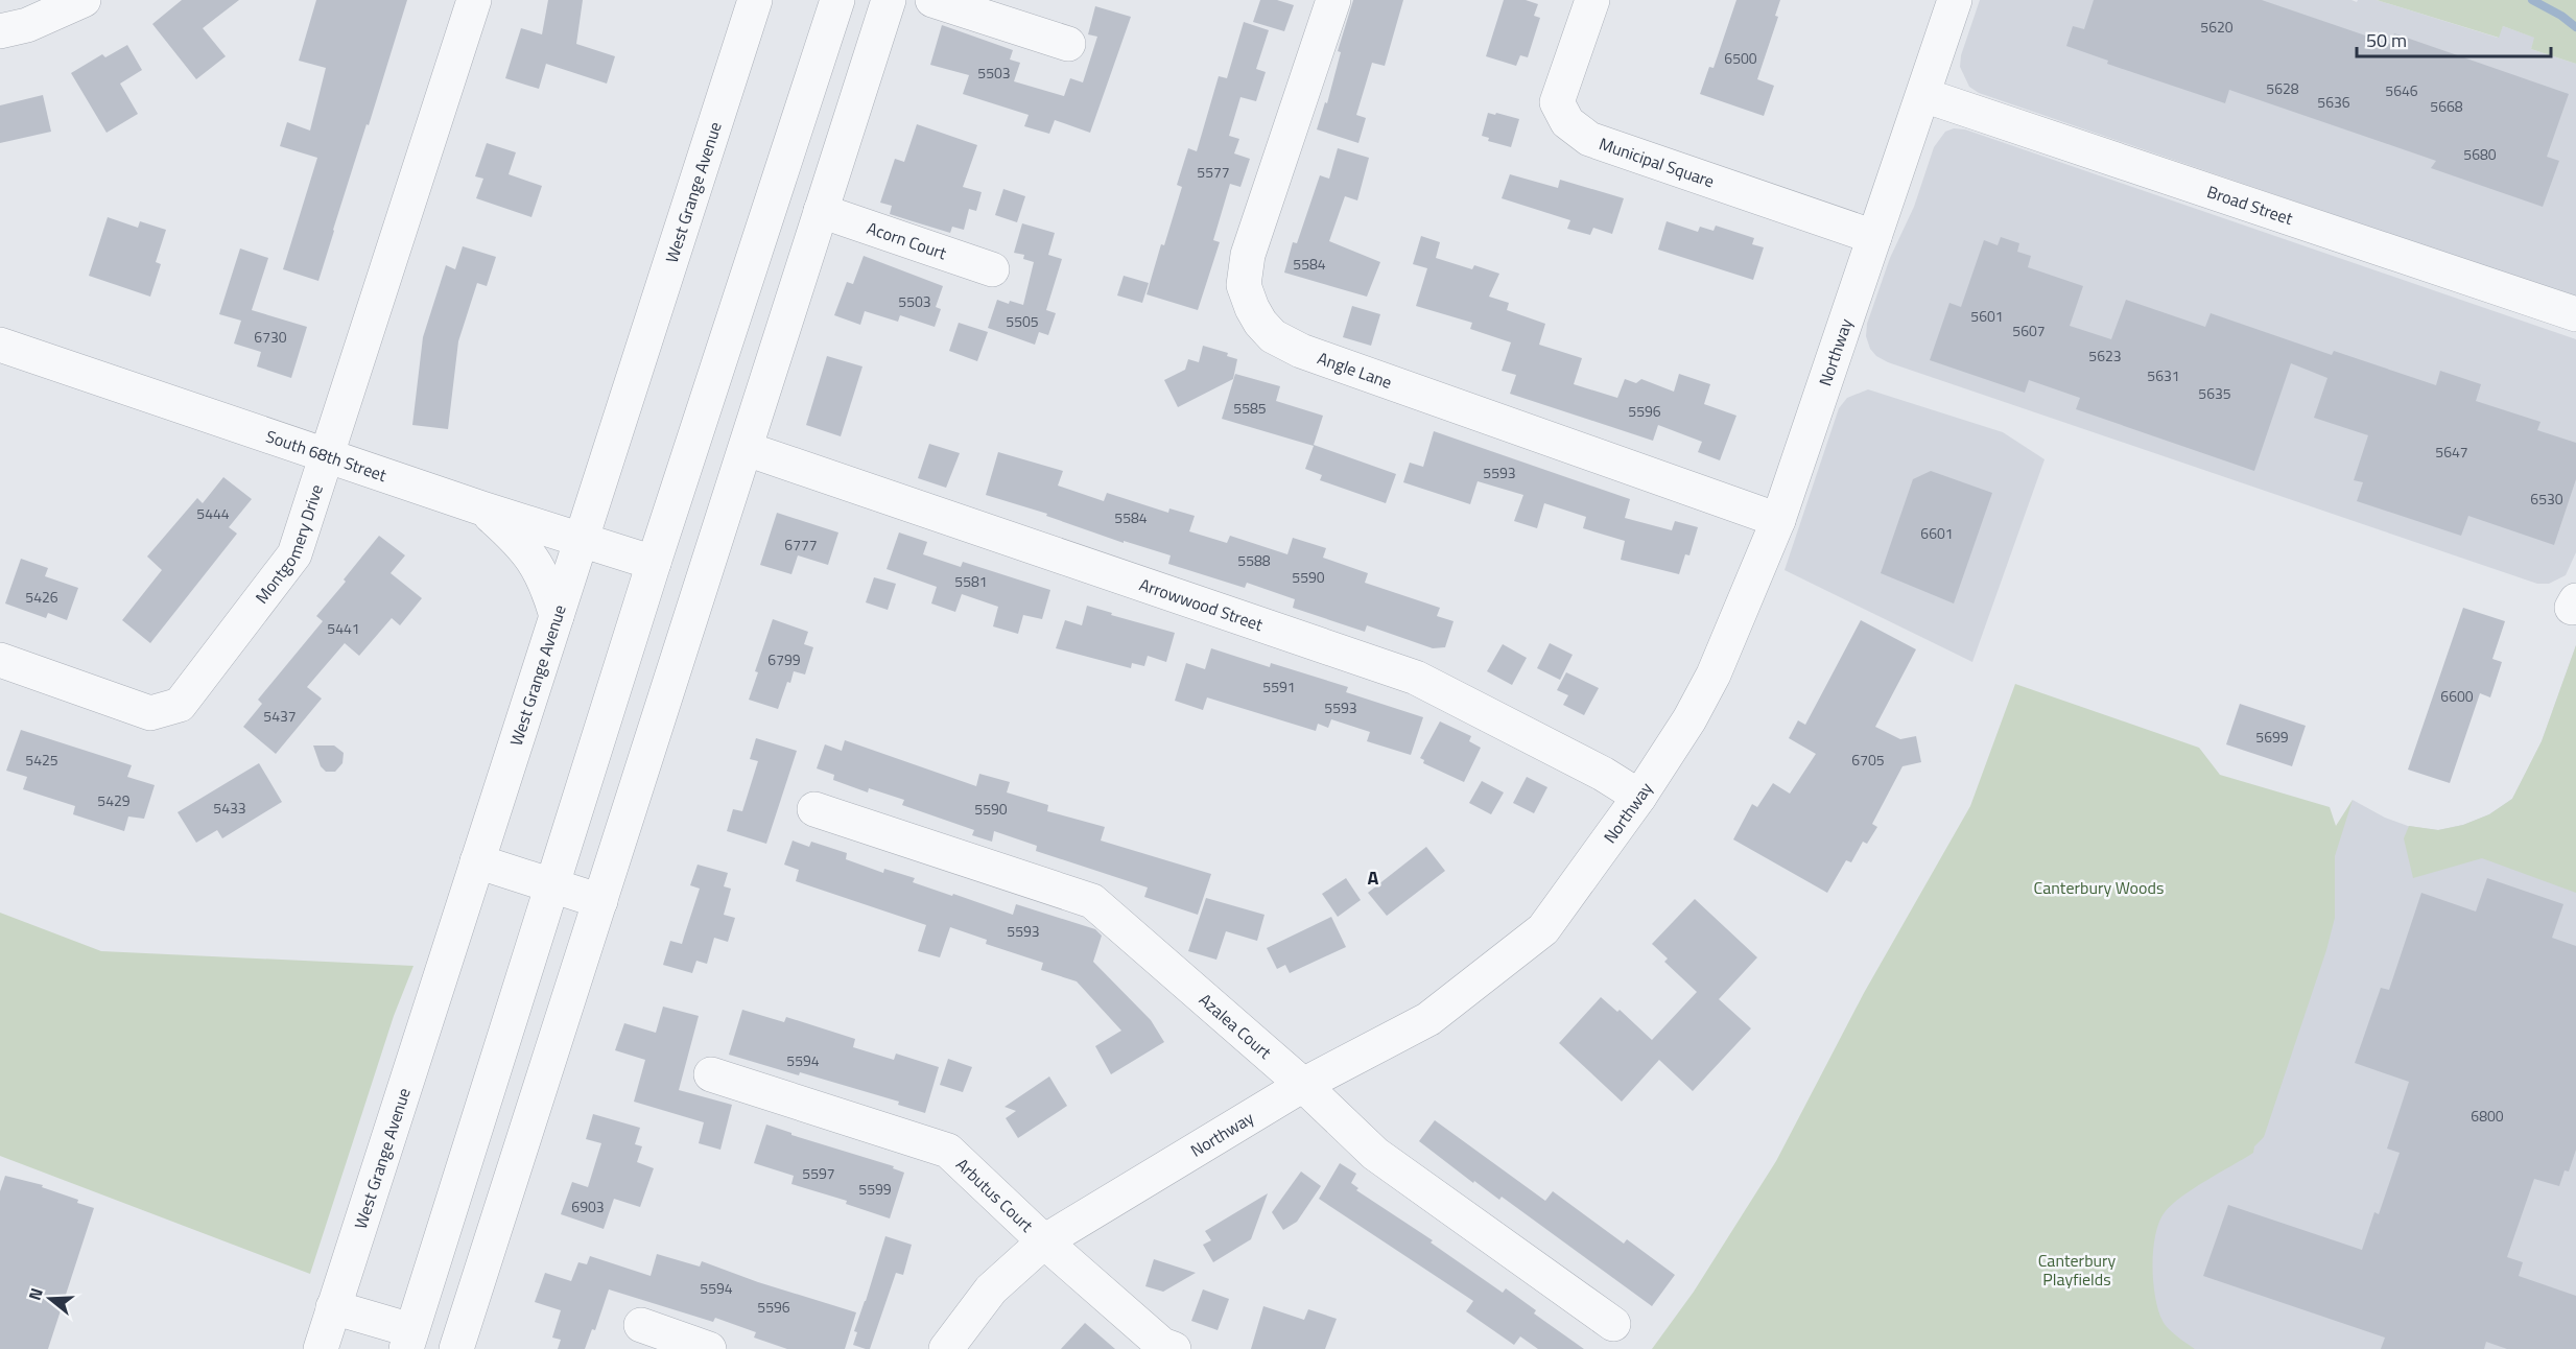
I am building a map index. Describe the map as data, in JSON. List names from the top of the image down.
{
  "streets": {
    "street": [
      "Municipal Square",
      "West Grange Avenue",
      "Broad Street",
      "Acorn Court",
      "Northway",
      "Angle Lane",
      "South 68th Street",
      "Montgomery Drive",
      "Arrowwood Street",
      "Azalea Court",
      "Arbutus Court"
    ]
  },
  "crossings": [
    ["Municipal Square", "Northway"],
    ["West Grange Avenue", "South 68th Street"],
    ["Broad Street", "Northway"],
    ["Northway", "Angle Lane"],
    ["Northway", "Arrowwood Street"],
    ["Northway", "Azalea Court"],
    ["Northway", "Arbutus Court"],
    ["South 68th Street", "Montgomery Drive"]
  ],
  "districts": ["A"],
  "parks": ["Canterbury Woods", "Canterbury Playfields"],
  "house_numbers": [
    "5620",
    "6500",
    "5503",
    "5628",
    "5646",
    "5636",
    "5668",
    "5680",
    "5577",
    "5584",
    "5503",
    "5601",
    "5505",
    "5607",
    "6730",
    "5623",
    "5631",
    "5635",
    "5585",
    "5596",
    "5647",
    "5593",
    "6530",
    "5444",
    "5584",
    "6601",
    "6777",
    "5588",
    "5590",
    "5581",
    "5426",
    "5441",
    "6799",
    "5591",
    "6600",
    "5593",
    "5437",
    "5699",
    "5425",
    "6705",
    "5429",
    "5433",
    "5590",
    "5593",
    "5594",
    "6800",
    "5597",
    "5599",
    "6903",
    "5594",
    "5596"
  ],
  "scale_bar": "50 m",
  "north": "left"
}
